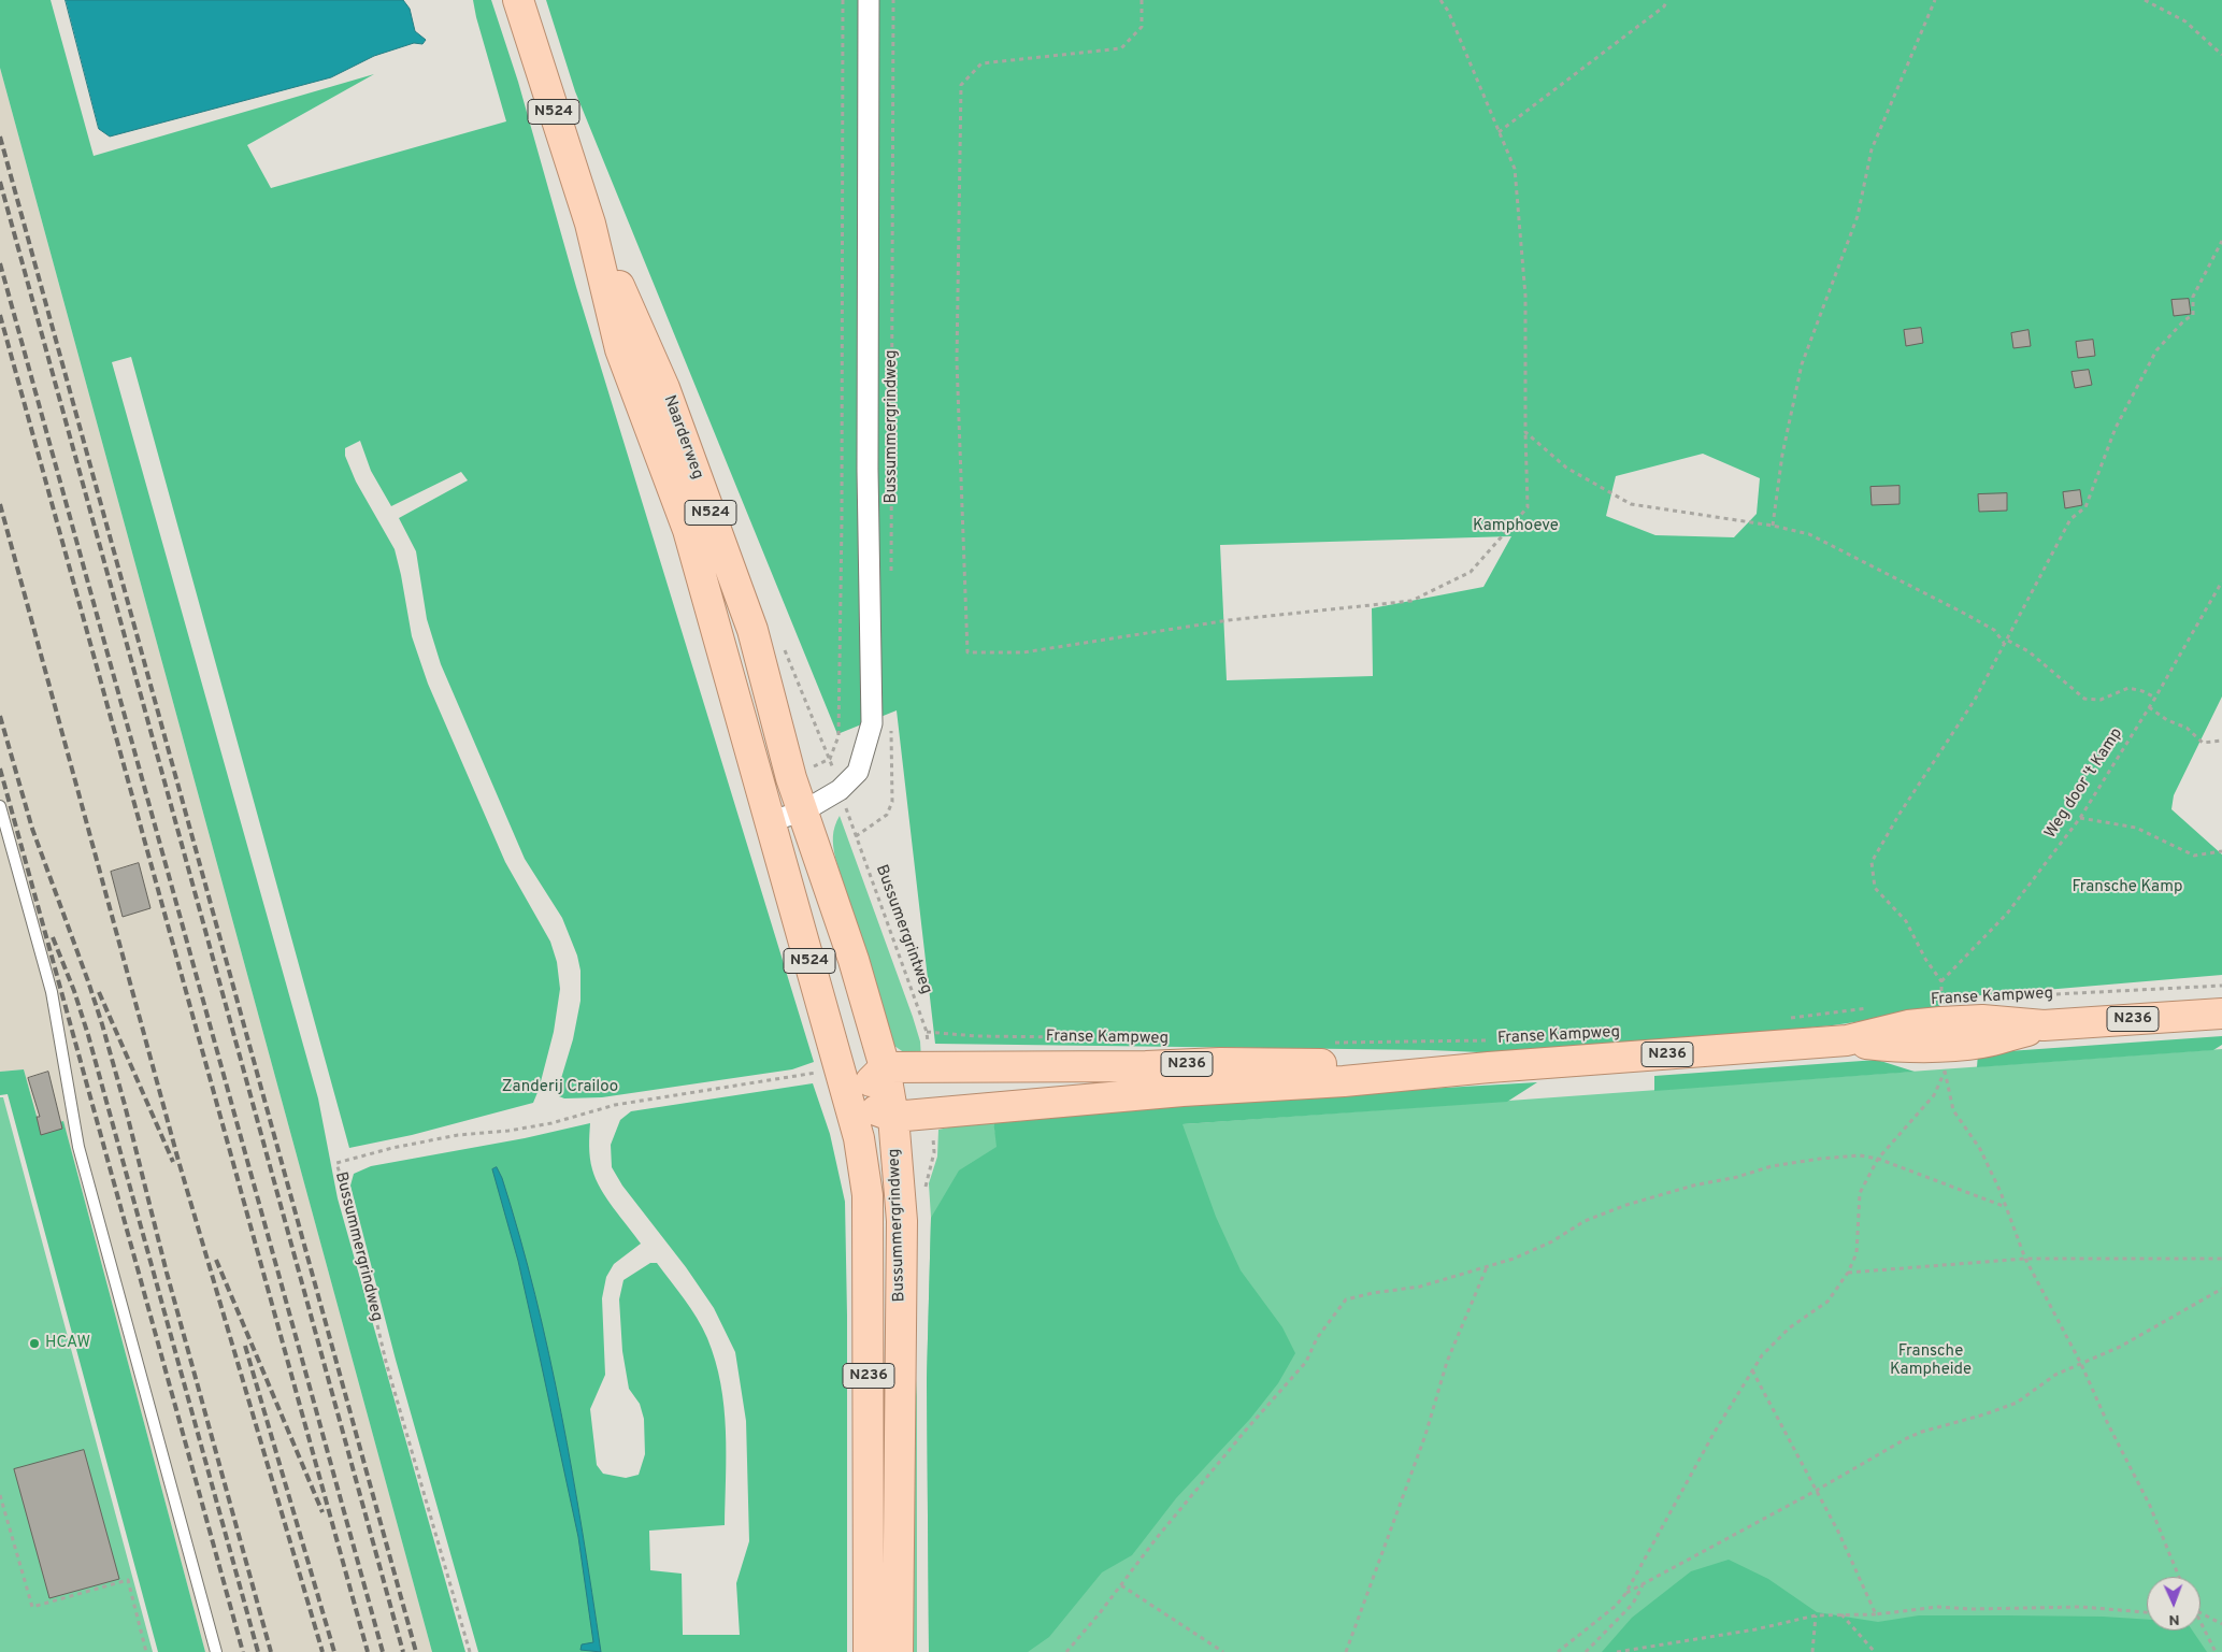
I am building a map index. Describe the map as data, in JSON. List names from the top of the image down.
{
  "streets": {
    "main road": [
      "N524",
      "Bussummergrindweg",
      "Naarderweg",
      "Franse Kampweg",
      "N236"
    ],
    "path": ["Weg door 't Kamp", "Bussumergrintweg"]
  },
  "crossings": [
    ["Bussummergrindweg", "Naarderweg"],
    ["Bussummergrindweg", "Franse Kampweg"],
    ["Bussumergrintweg", "Franse Kampweg"]
  ],
  "parks": [
    "Kamphoeve",
    "Fransche Kamp",
    "Zanderij Crailoo",
    "Fransche Kampheide"
  ],
  "places": ["HCAW"],
  "north": "bottom"
}
